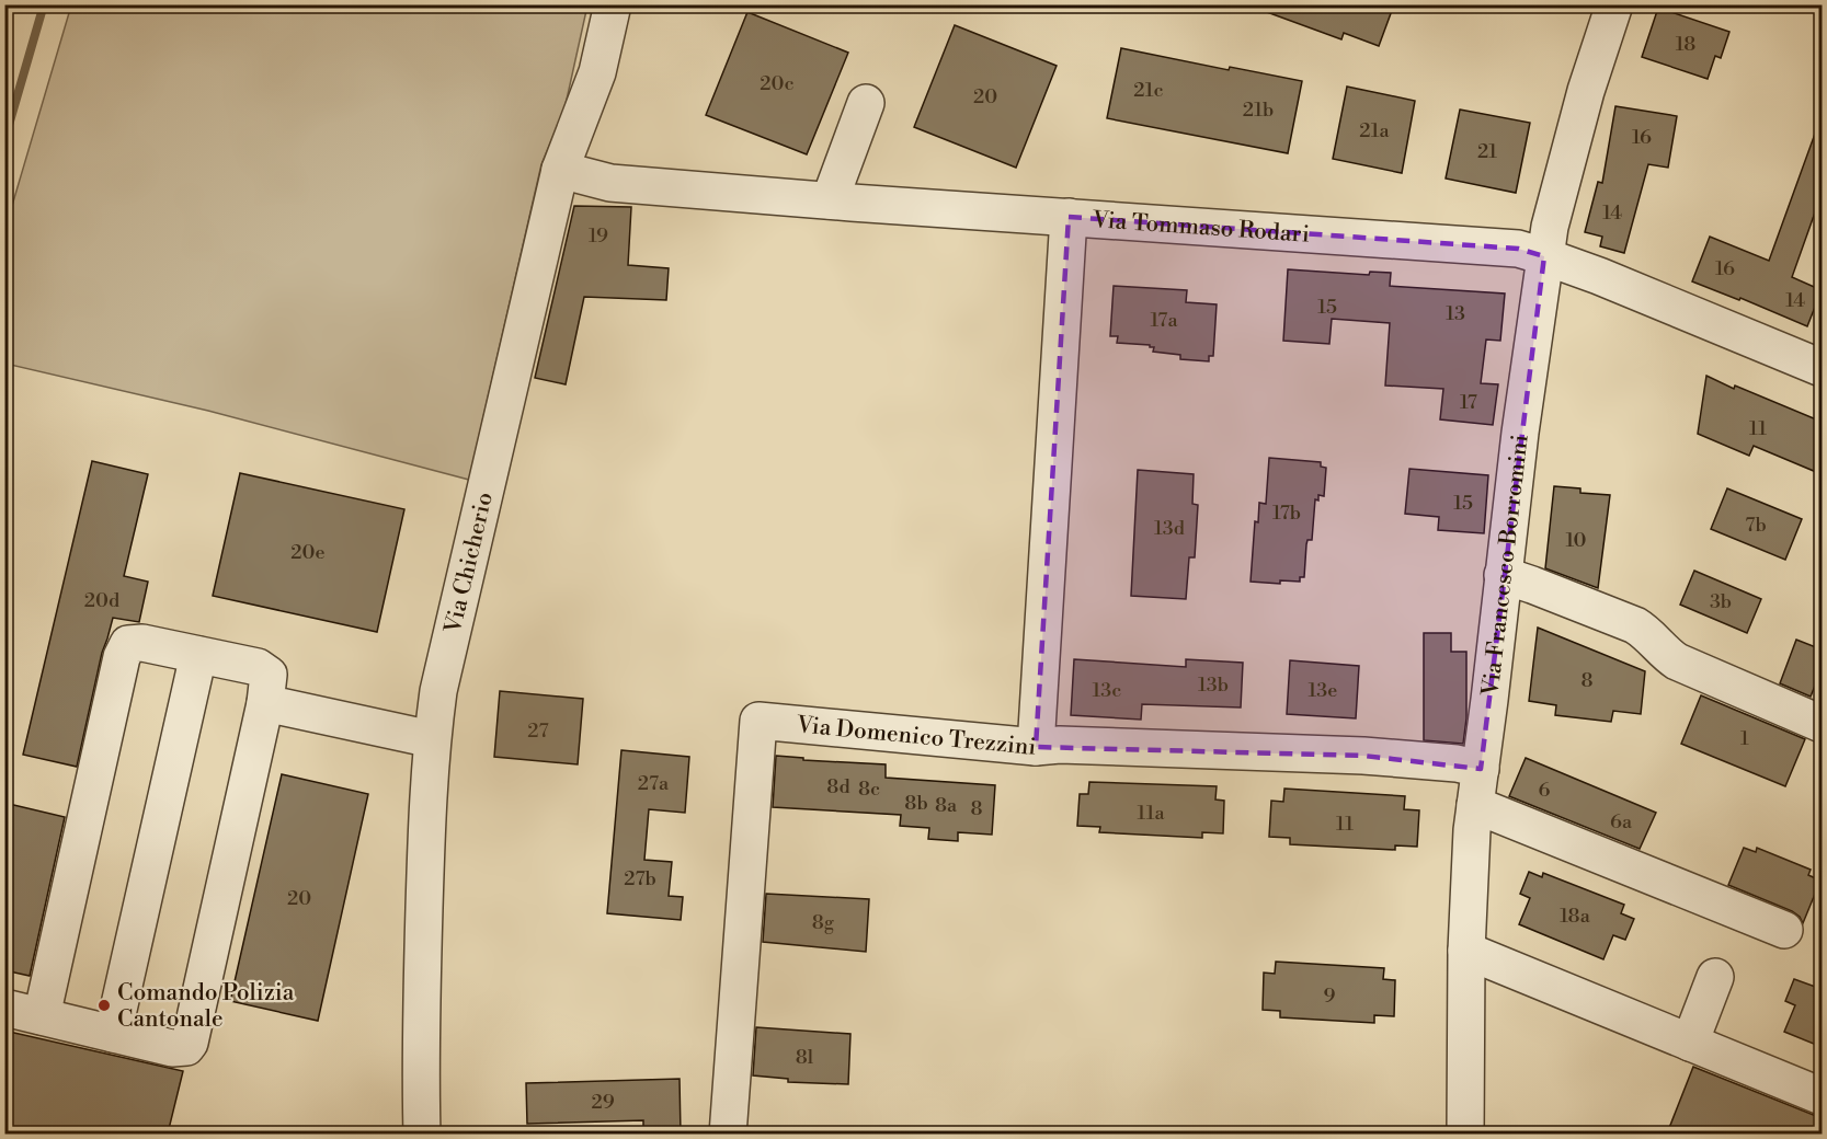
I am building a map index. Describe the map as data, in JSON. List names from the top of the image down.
{
  "streets": {
    "street": [
      "Via Tommaso Rodari",
      "Via Chicherio",
      "Via Francesco Borromini",
      "Via Domenico Trezzini"
    ]
  },
  "crossings": [
    ["Via Tommaso Rodari", "Via Chicherio"],
    ["Via Tommaso Rodari", "Via Francesco Borromini"],
    ["Via Tommaso Rodari", "Via Domenico Trezzini"]
  ],
  "places": ["Comando Polizia Cantonale"],
  "house_numbers": [
    "18",
    "20c",
    "21c",
    "20",
    "21b",
    "21a",
    "16",
    "21",
    "14",
    "19",
    "16",
    "14",
    "15",
    "13",
    "17a",
    "17",
    "11",
    "15",
    "17b",
    "7b",
    "13d",
    "10",
    "20e",
    "20d",
    "3b",
    "8",
    "13b",
    "13c",
    "13e",
    "27",
    "1",
    "27a",
    "8d",
    "8c",
    "6",
    "8b",
    "8a",
    "8",
    "11a",
    "6a",
    "11",
    "27b",
    "20",
    "18a",
    "8g",
    "9",
    "8l",
    "29"
  ]
}
